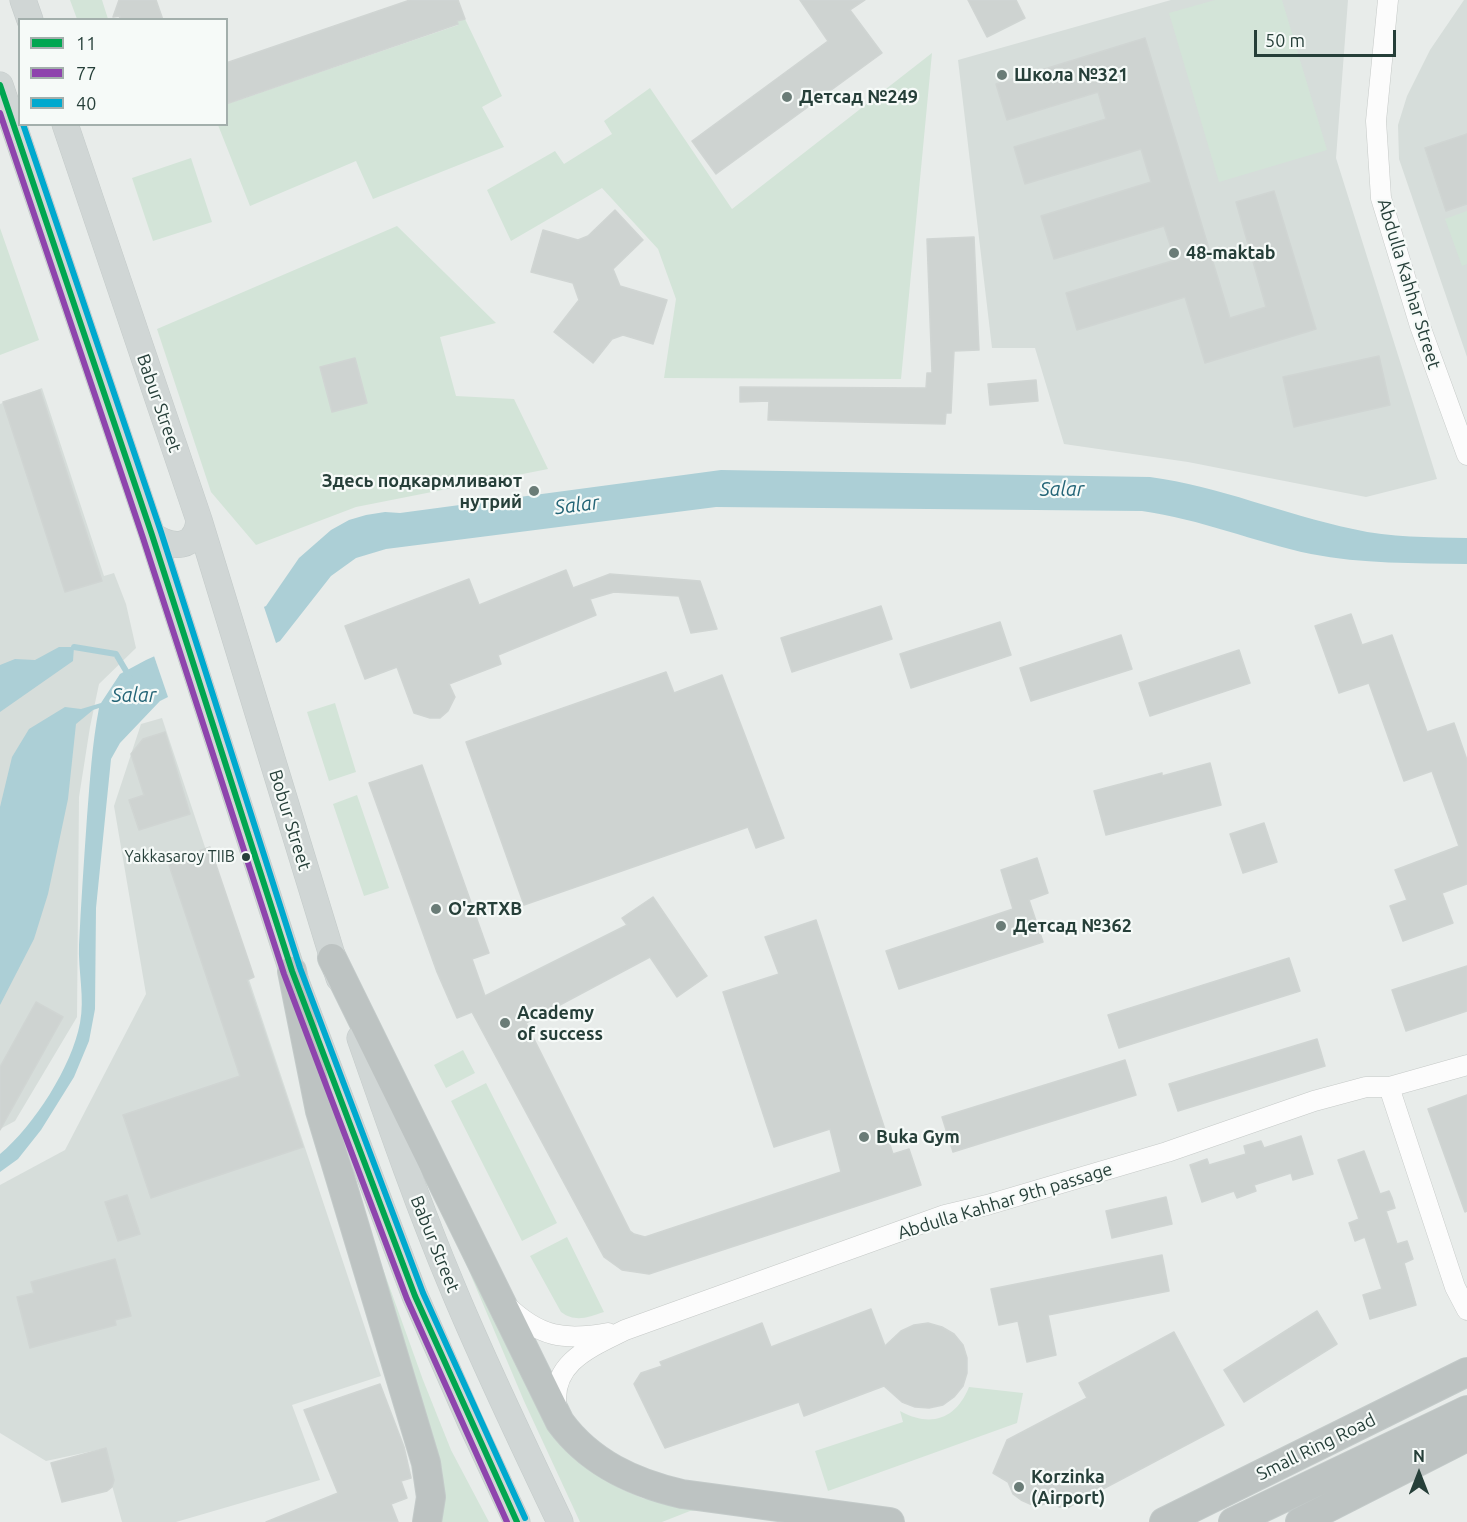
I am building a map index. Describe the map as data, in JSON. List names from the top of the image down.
{
  "streets": {
    "highway": ["Small Ring Road"],
    "main road": ["Babur Street", "Bobur Street"],
    "street": ["Abdulla Kahhar Street", "Abdulla Kahhar 9th passage"]
  },
  "crossings": [
    ["Babur Street", "Bobur Street"]
  ],
  "water": ["Salar"],
  "places": [
    "Школа №321",
    "Детсад №249",
    "48-maktab",
    "Здесь подкармливают нутрий",
    "Yakkasaroy TIIB",
    "O'zRTXB",
    "Детсад №362",
    "Academy of success",
    "Buka Gym",
    "Korzinka (Airport)"
  ],
  "lines": ["transit line 11", "transit line 77", "transit line 40"],
  "legend": ["11", "77", "40"],
  "scale_bar": "50 m",
  "north": "top"
}
